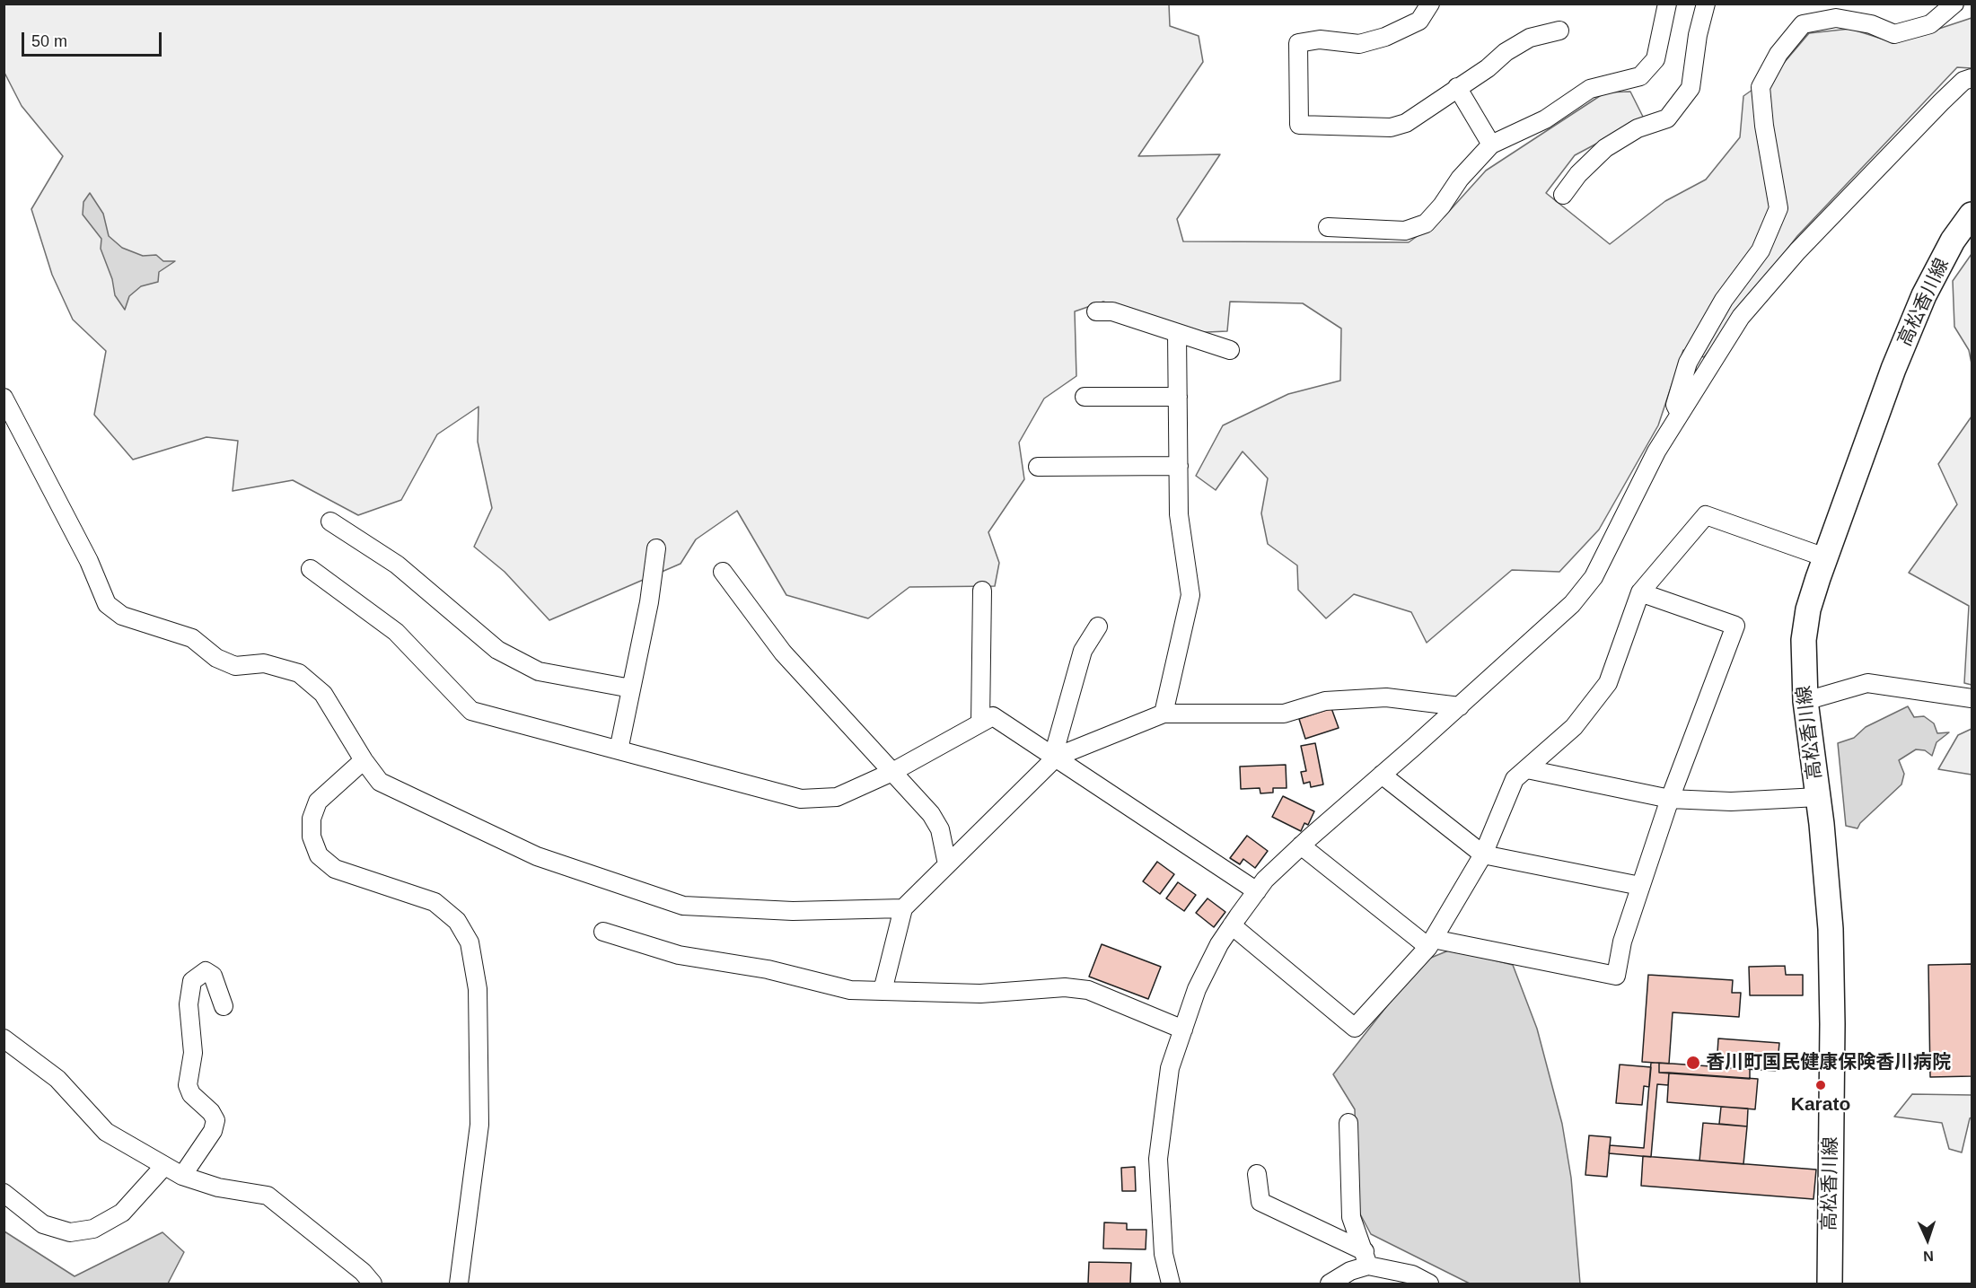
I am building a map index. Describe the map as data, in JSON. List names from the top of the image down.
{
  "streets": {
    "main road": ["高松香川線"]
  },
  "places": ["香川町国民健康保険香川病院", "Karato"],
  "scale_bar": "50 m",
  "north": "bottom"
}
